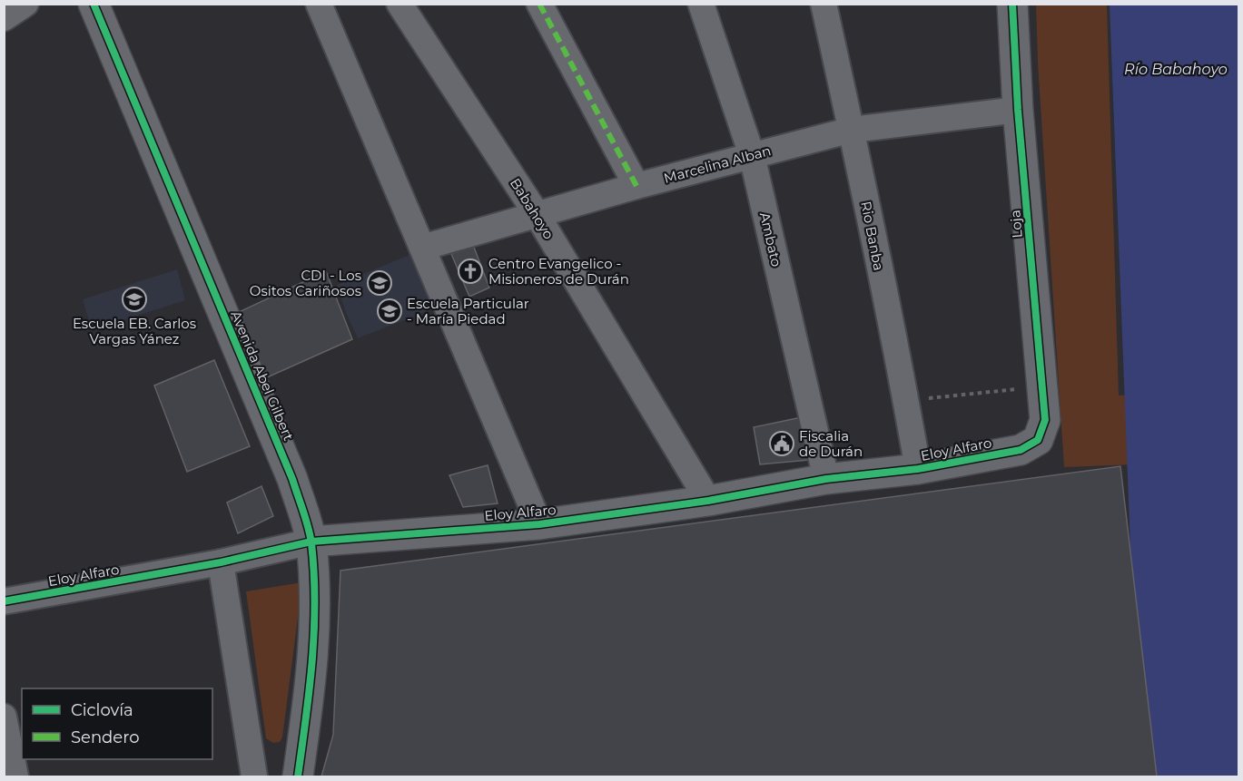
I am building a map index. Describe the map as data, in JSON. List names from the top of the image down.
{
  "streets": {
    "street": [
      "Marcelina Alban",
      "Babahoyo",
      "Loja",
      "Rio Banba",
      "Ambato",
      "Avenida Abel Gilbert",
      "Eloy Alfaro"
    ]
  },
  "crossings": [
    ["Marcelina Alban", "Babahoyo"],
    ["Marcelina Alban", "Loja"],
    ["Marcelina Alban", "Rio Banba"],
    ["Marcelina Alban", "Ambato"],
    ["Babahoyo", "Eloy Alfaro"],
    ["Loja", "Eloy Alfaro"],
    ["Rio Banba", "Eloy Alfaro"],
    ["Ambato", "Eloy Alfaro"],
    ["Avenida Abel Gilbert", "Eloy Alfaro"]
  ],
  "water": ["Río Babahoyo"],
  "places": {
    "church": ["Centro Evangelico - Misioneros de Durán"],
    "school or university": ["CDI - Los Ositos Cariñosos", "Escuela EB. Carlos Vargas Yánez", "Escuela Particular - María Piedad"],
    "public building": ["Fiscalia de Durán"]
  },
  "legend": ["Ciclovía", "Sendero"]
}
